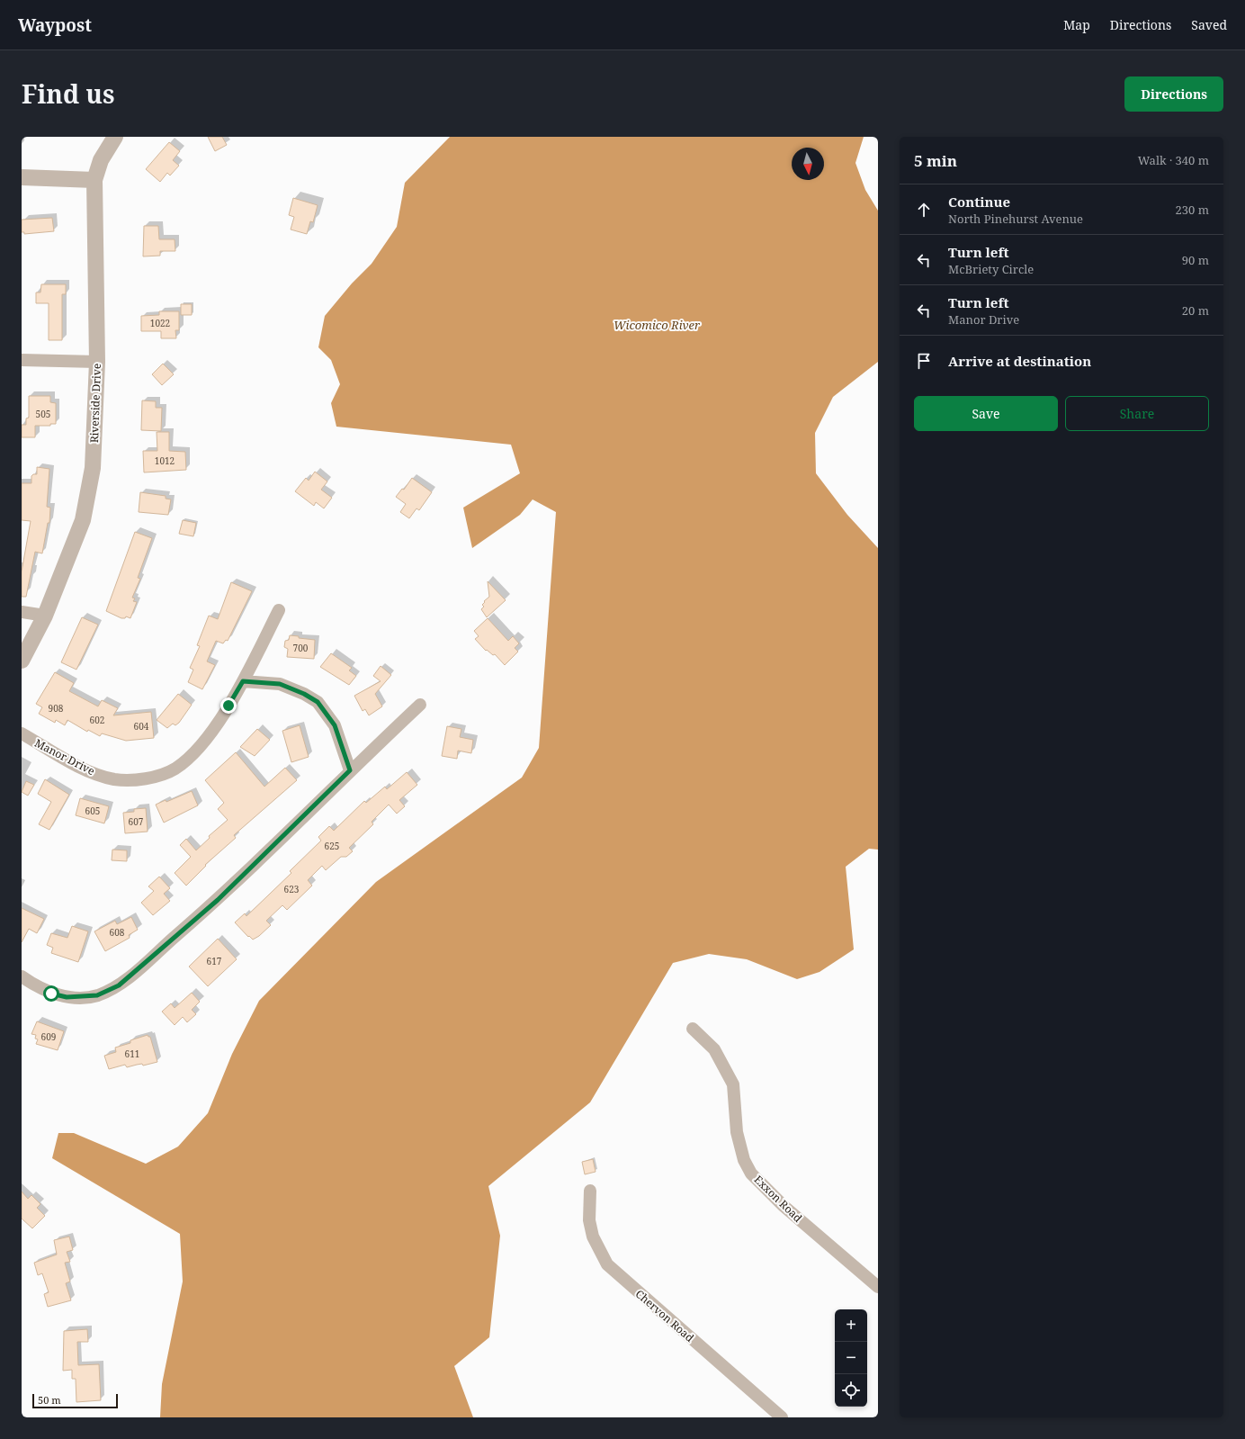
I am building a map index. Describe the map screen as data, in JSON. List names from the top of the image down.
{
  "streets": {
    "street": [
      "Riverside Drive",
      "Manor Drive",
      "Exxon Road",
      "Chervon Road"
    ]
  },
  "water": ["Wicomico River"],
  "house_numbers": [
    "1022",
    "505",
    "1012",
    "700",
    "908",
    "602",
    "604",
    "605",
    "607",
    "625",
    "623",
    "608",
    "617",
    "609",
    "611"
  ],
  "scale_bar": "50 m",
  "north": "bottom",
  "page": {
    "header": "Waypost",
    "nav": ["Map", "Directions", "Saved"],
    "title": "Find us",
    "buttons": [
      "Directions",
      ["Save", "Share"]
    ],
    "heading": ["5 min", "Walk · 340 m"],
    "list": [
      ["Continue", "North Pinehurst Avenue", "230 m"],
      ["Turn left", "McBriety Circle", "90 m"],
      ["Turn left", "Manor Drive", "20 m"],
      "Arrive at destination"
    ],
    "map_buttons": ["+", "−"],
    "scale": "50 m"
  }
}
